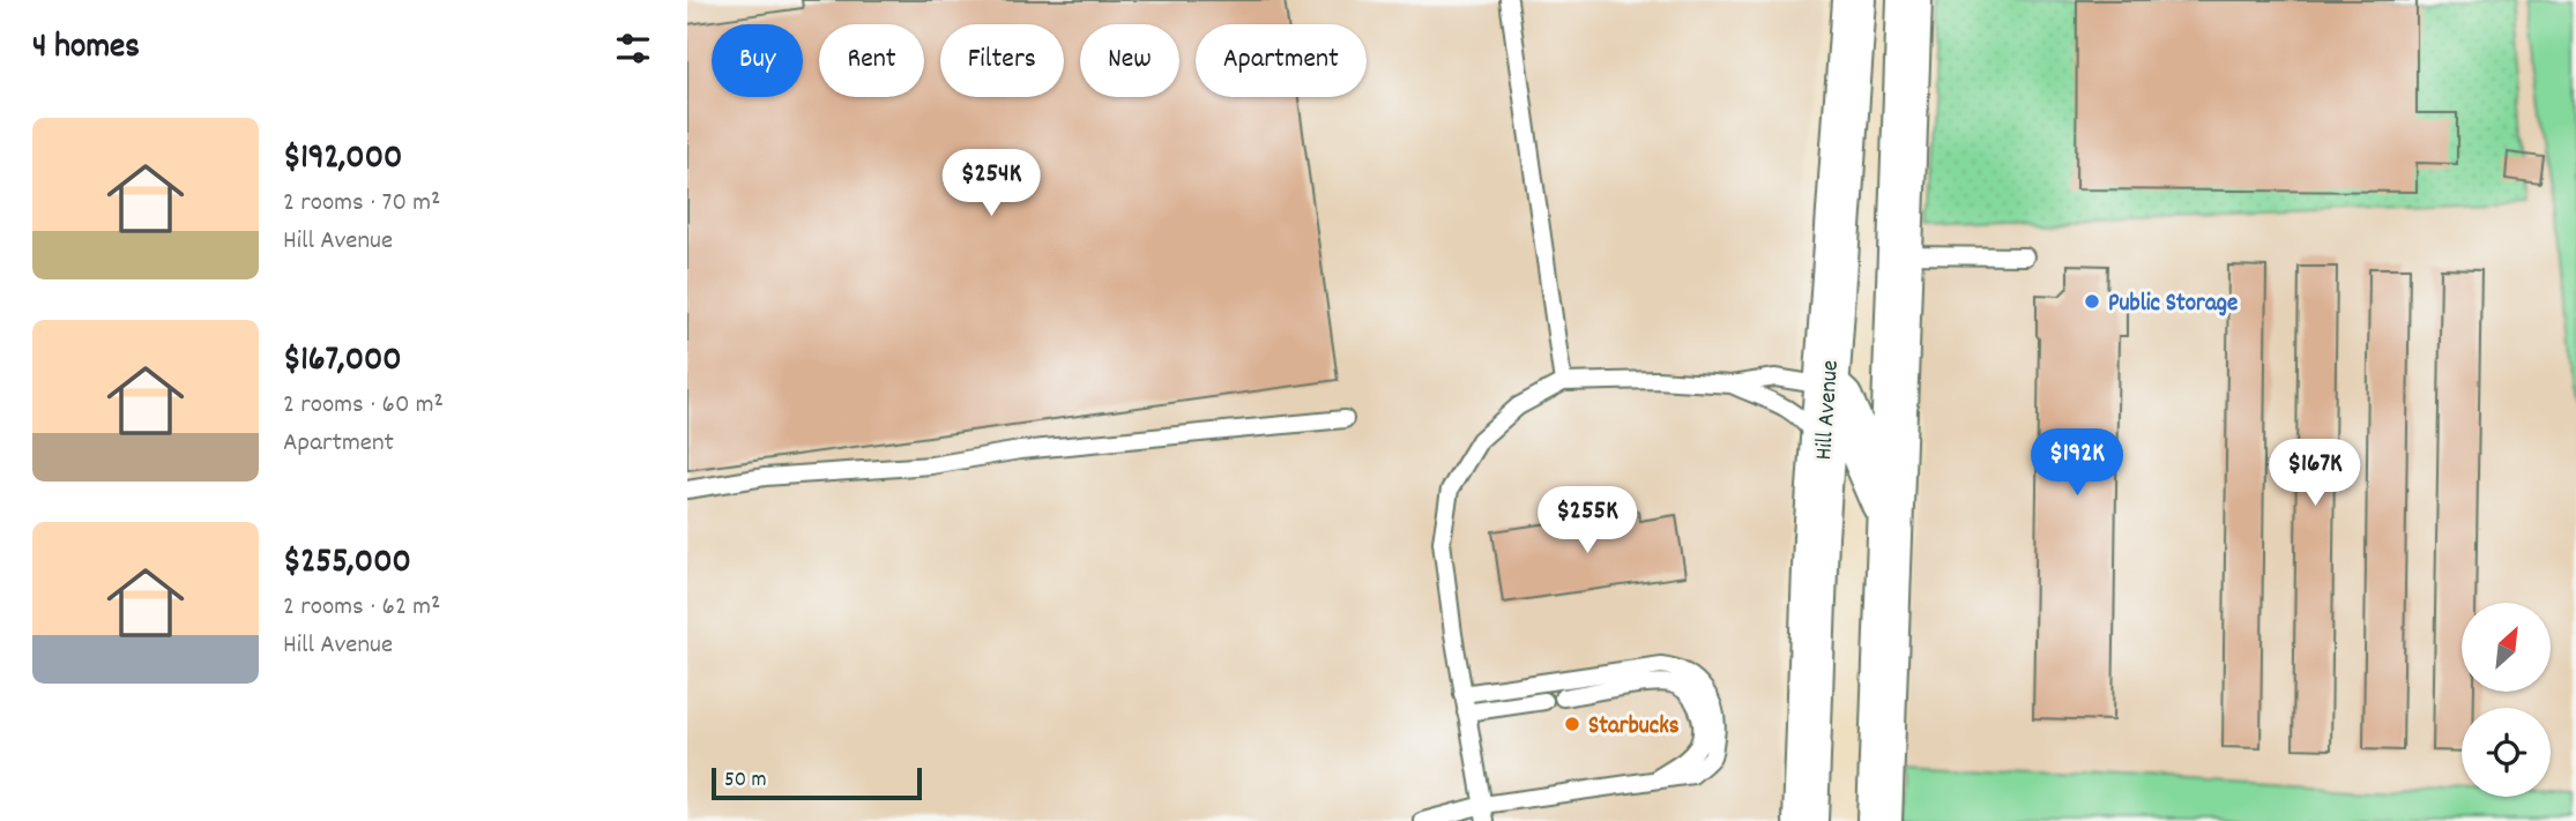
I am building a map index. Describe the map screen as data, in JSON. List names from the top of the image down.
{
  "streets": {
    "main road": ["Hill Avenue"]
  },
  "places": ["Public Storage", "Starbucks"],
  "scale_bar": "50 m",
  "north": "top right",
  "page": {
    "heading": "4 homes",
    "chip": [
      "Buy",
      "Rent",
      "Filters",
      "New",
      "Apartment"
    ],
    "list": [
      {
        "name": "$192,000",
        "note": "2 rooms · 70 m² · Hill Avenue"
      },
      {
        "name": "$167,000",
        "note": "2 rooms · 60 m² · Apartment"
      },
      {
        "name": "$255,000",
        "note": "2 rooms · 62 m² · Hill Avenue"
      }
    ],
    "price": [
      "$254K",
      "$192K",
      "$167K",
      "$255K"
    ],
    "scale": "50 m"
  }
}
